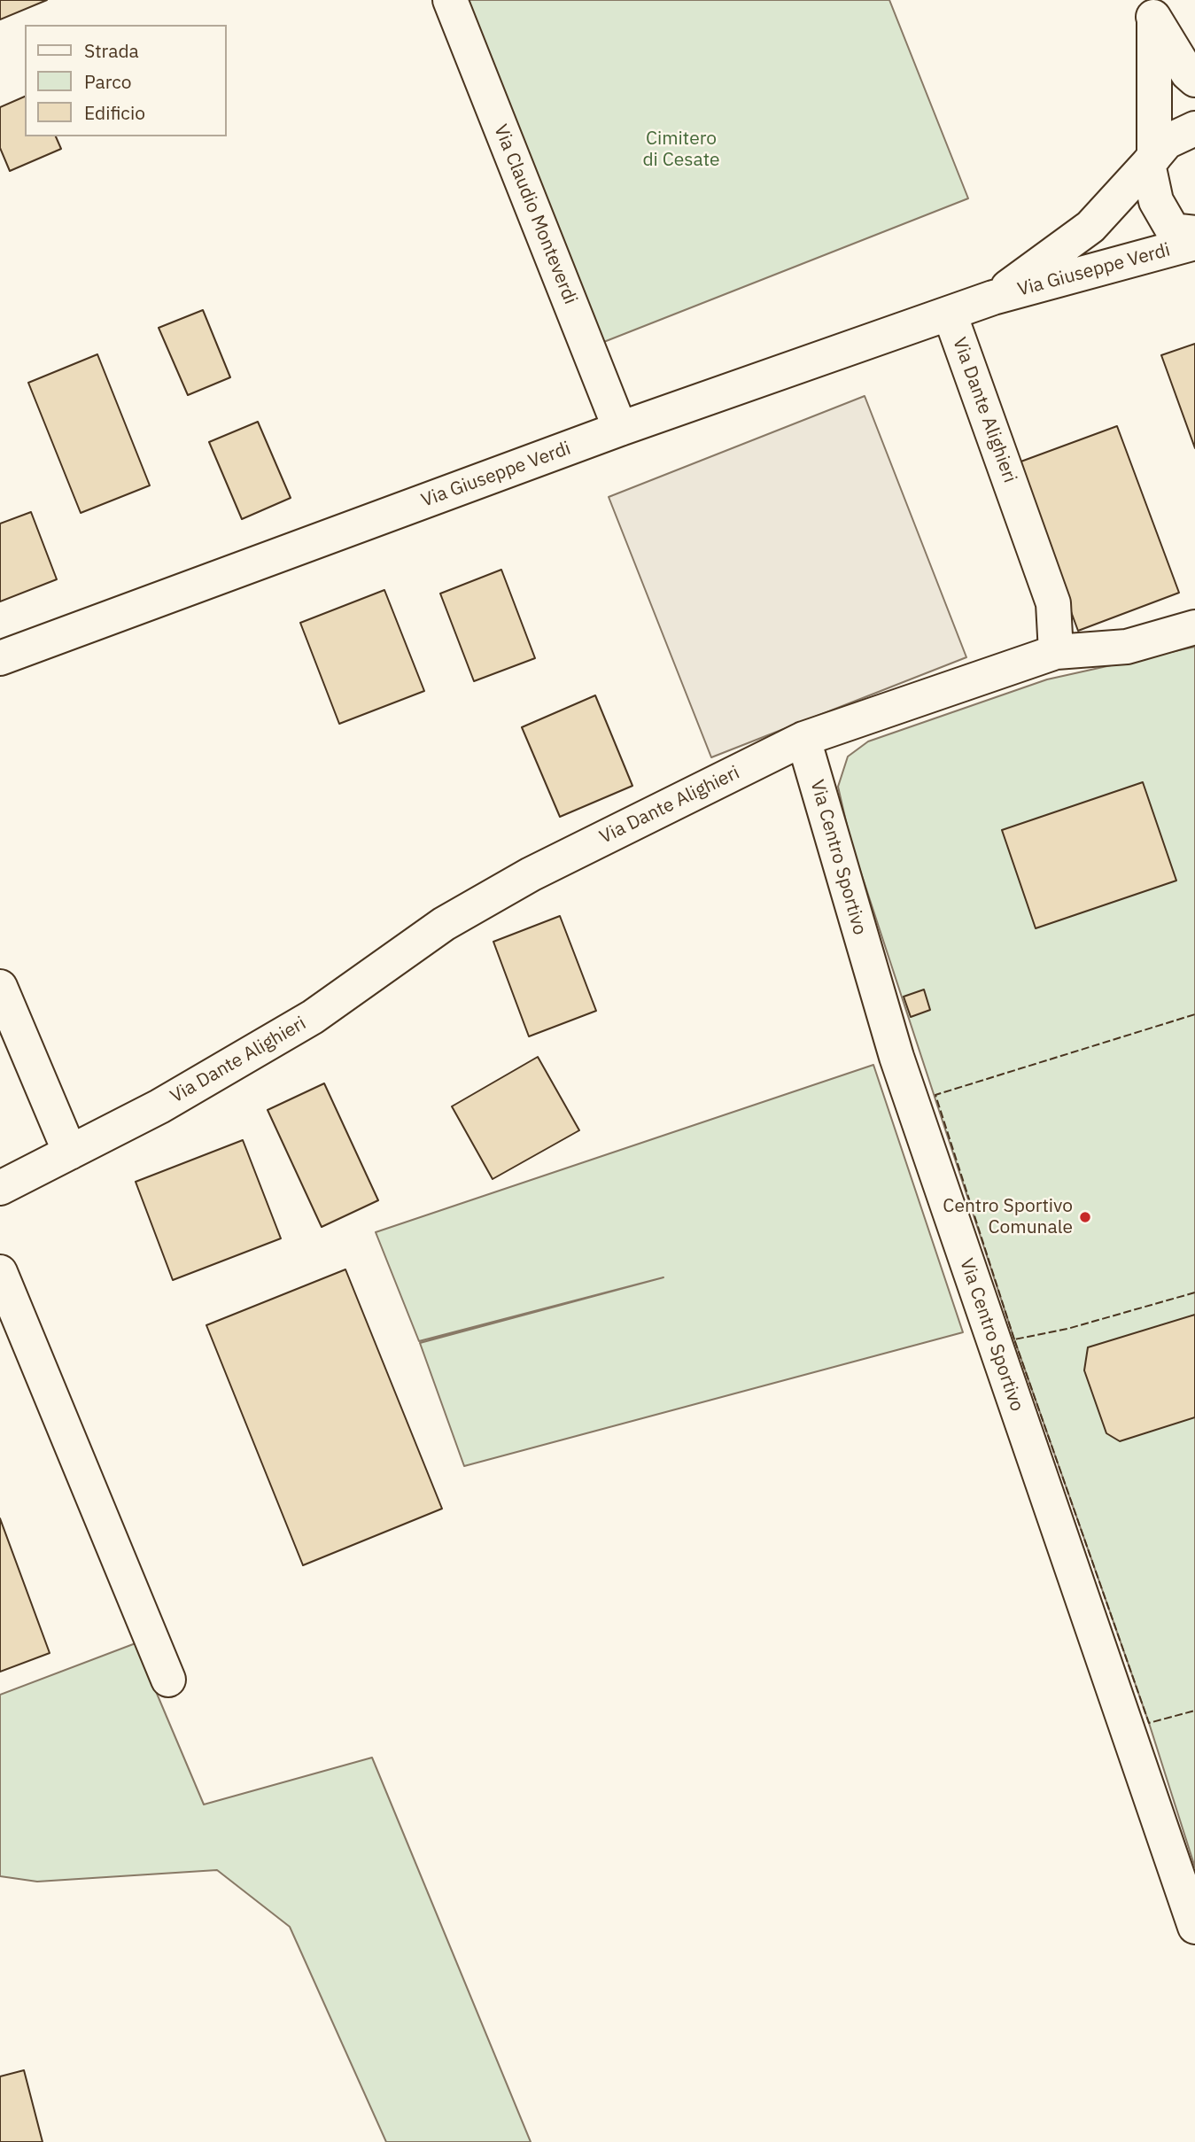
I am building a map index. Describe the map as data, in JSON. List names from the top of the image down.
{
  "streets": {
    "street": [
      "Via Claudio Monteverdi",
      "Via Giuseppe Verdi",
      "Via Dante Alighieri",
      "Via Centro Sportivo"
    ]
  },
  "crossings": [
    ["Via Claudio Monteverdi", "Via Giuseppe Verdi"],
    ["Via Giuseppe Verdi", "Via Dante Alighieri"],
    ["Via Dante Alighieri", "Via Centro Sportivo"]
  ],
  "parks": ["Cimitero di Cesate"],
  "places": ["Centro Sportivo Comunale"],
  "legend": ["Strada", "Parco", "Edificio"]
}
